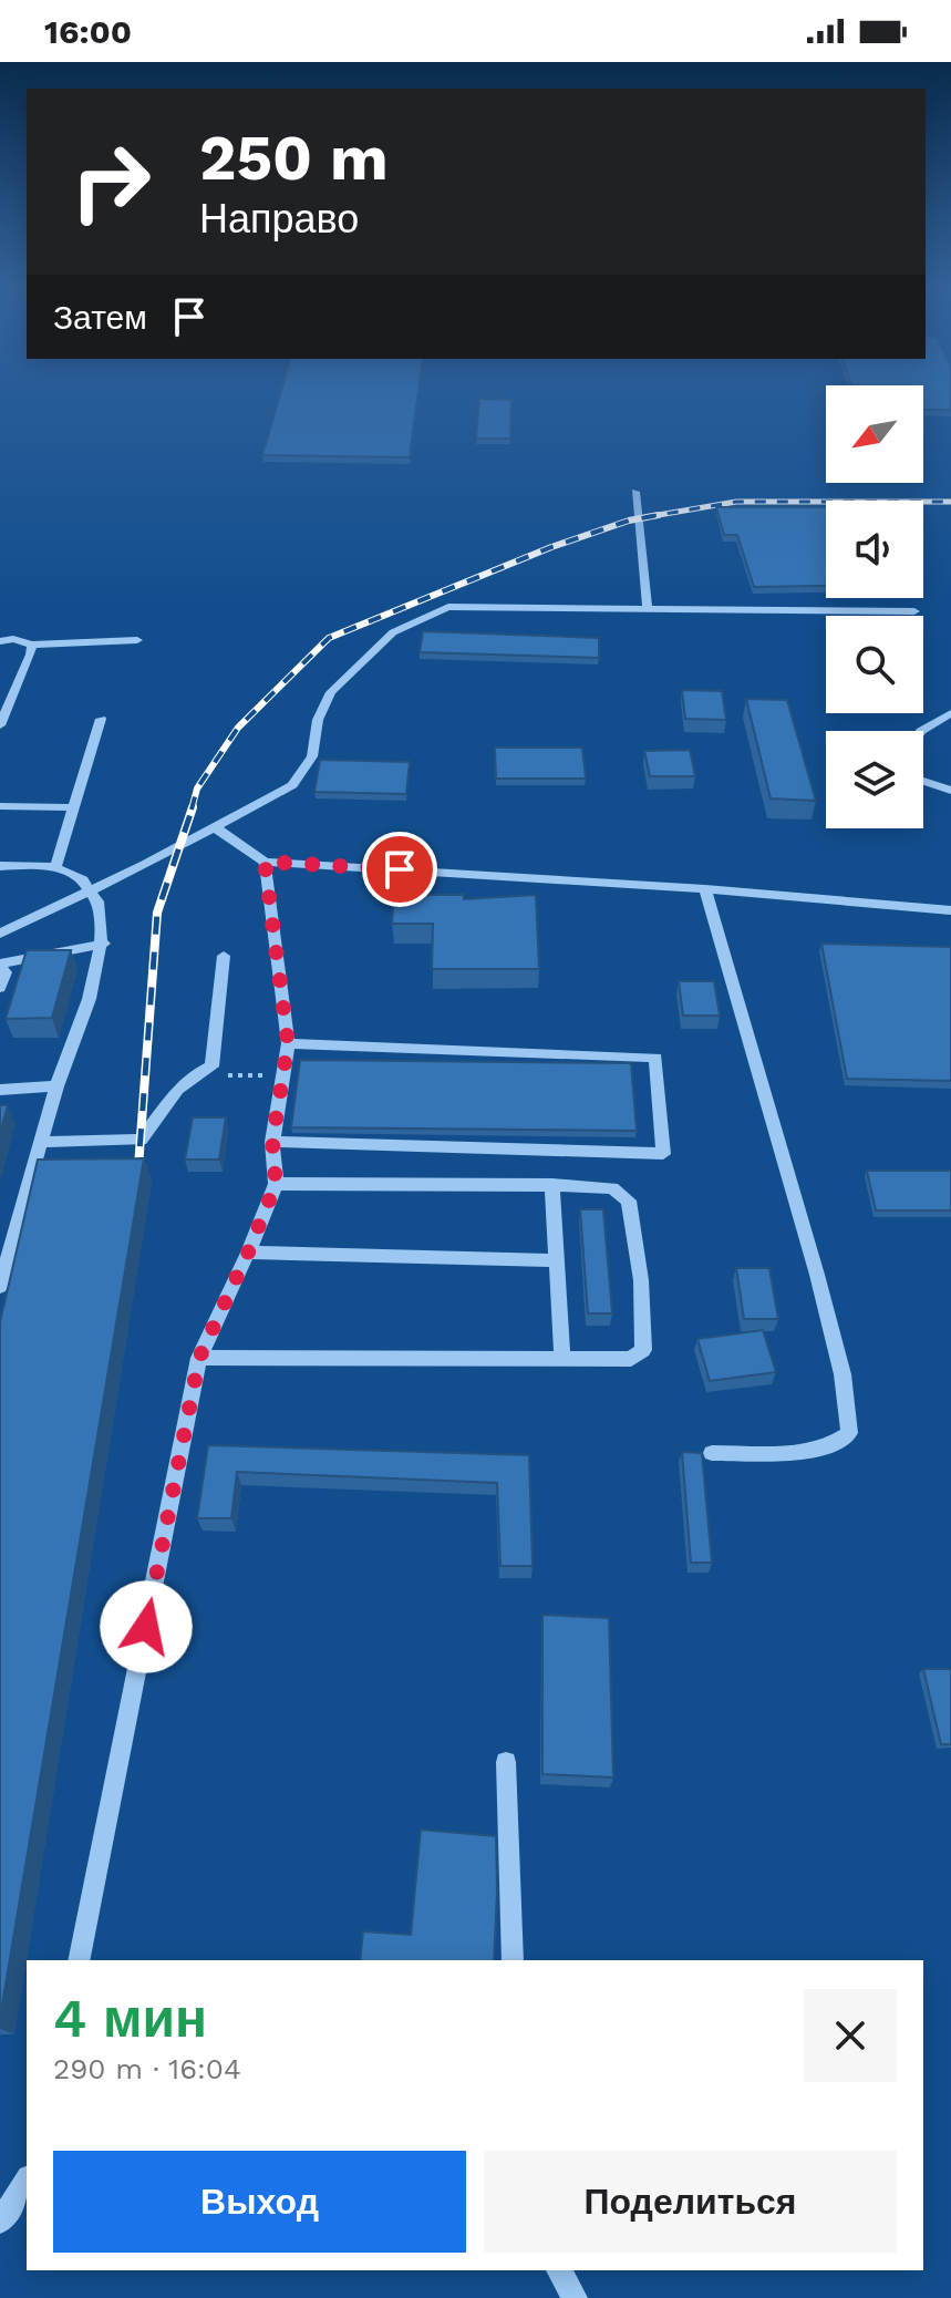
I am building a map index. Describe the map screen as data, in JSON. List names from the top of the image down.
{
  "north": "bottom left",
  "page": {
    "status": "16:00",
    "turn": ["250 m", "Направо"],
    "then": "Затем",
    "heading": ["4 мин", "290 m · 16:04"],
    "buttons": ["Выход", "Поделиться"]
  }
}
